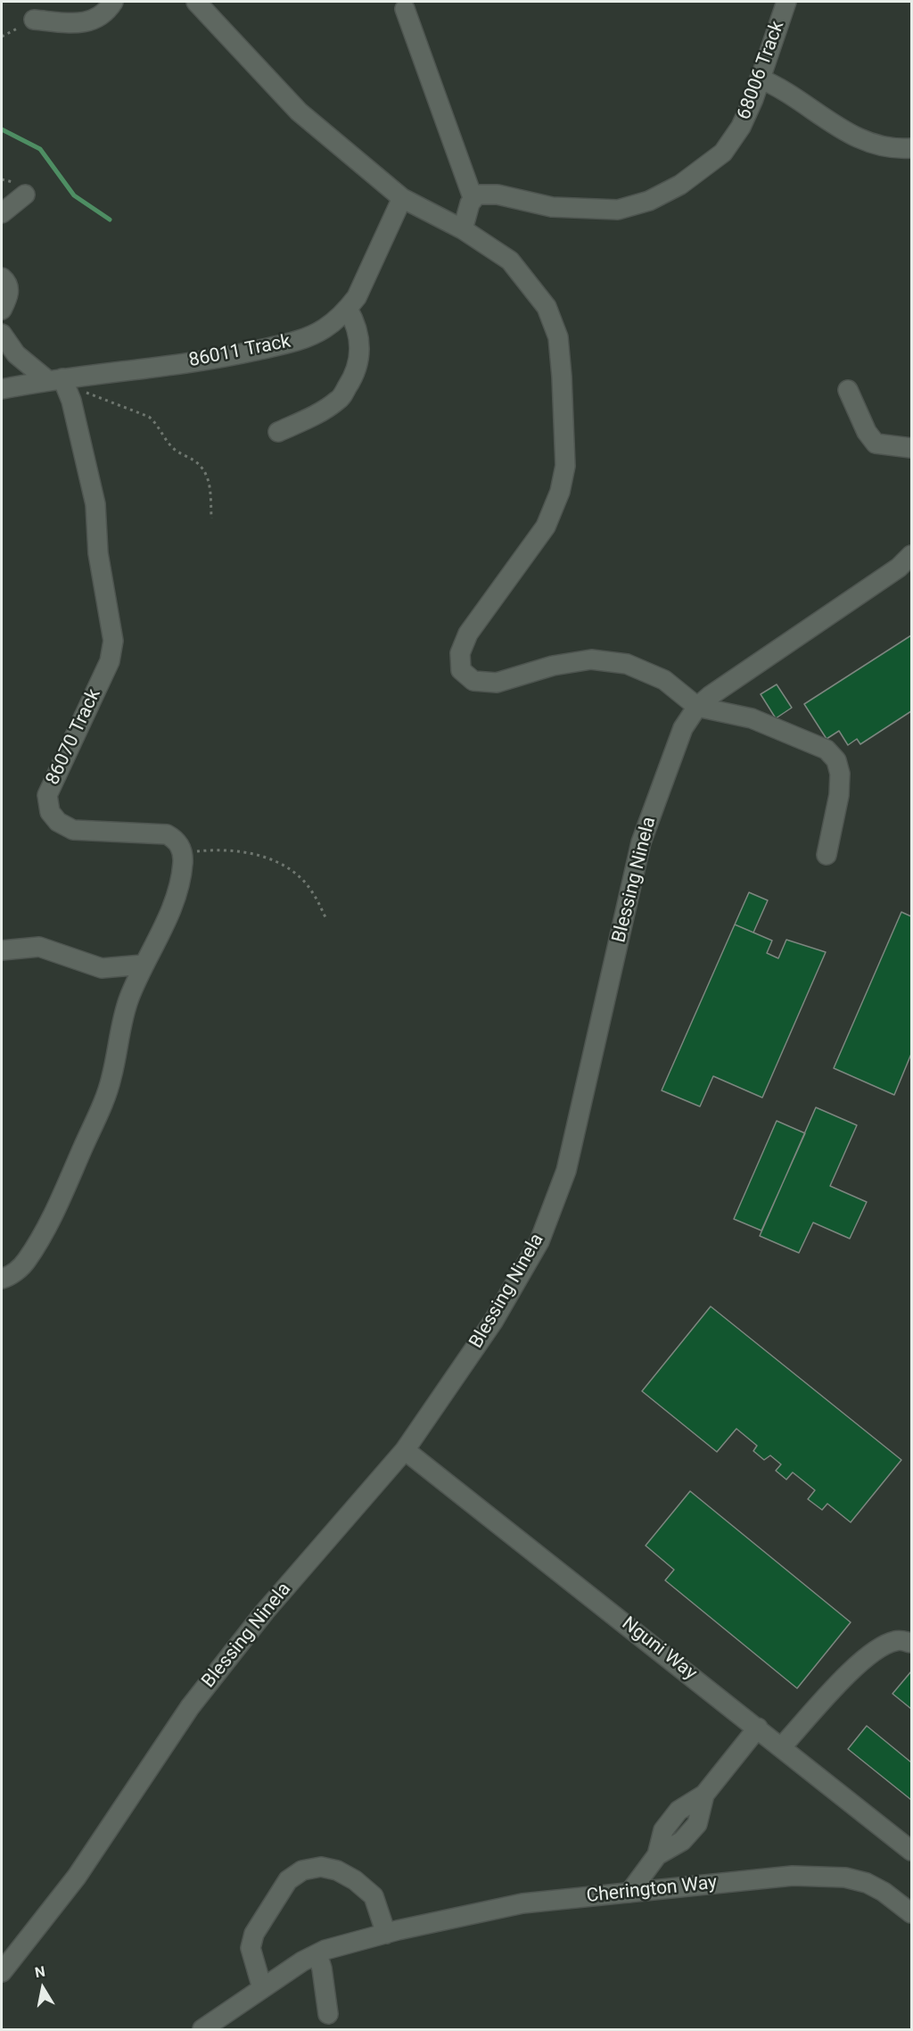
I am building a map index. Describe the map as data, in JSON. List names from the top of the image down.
{
  "streets": {
    "street": [
      "68006 Track",
      "86011 Track",
      "86070 Track",
      "Blessing Ninela",
      "Nguni Way",
      "Cherington Way"
    ]
  },
  "crossings": [
    ["86011 Track", "86070 Track"],
    ["Blessing Ninela", "Nguni Way"]
  ],
  "north": "top"
}
